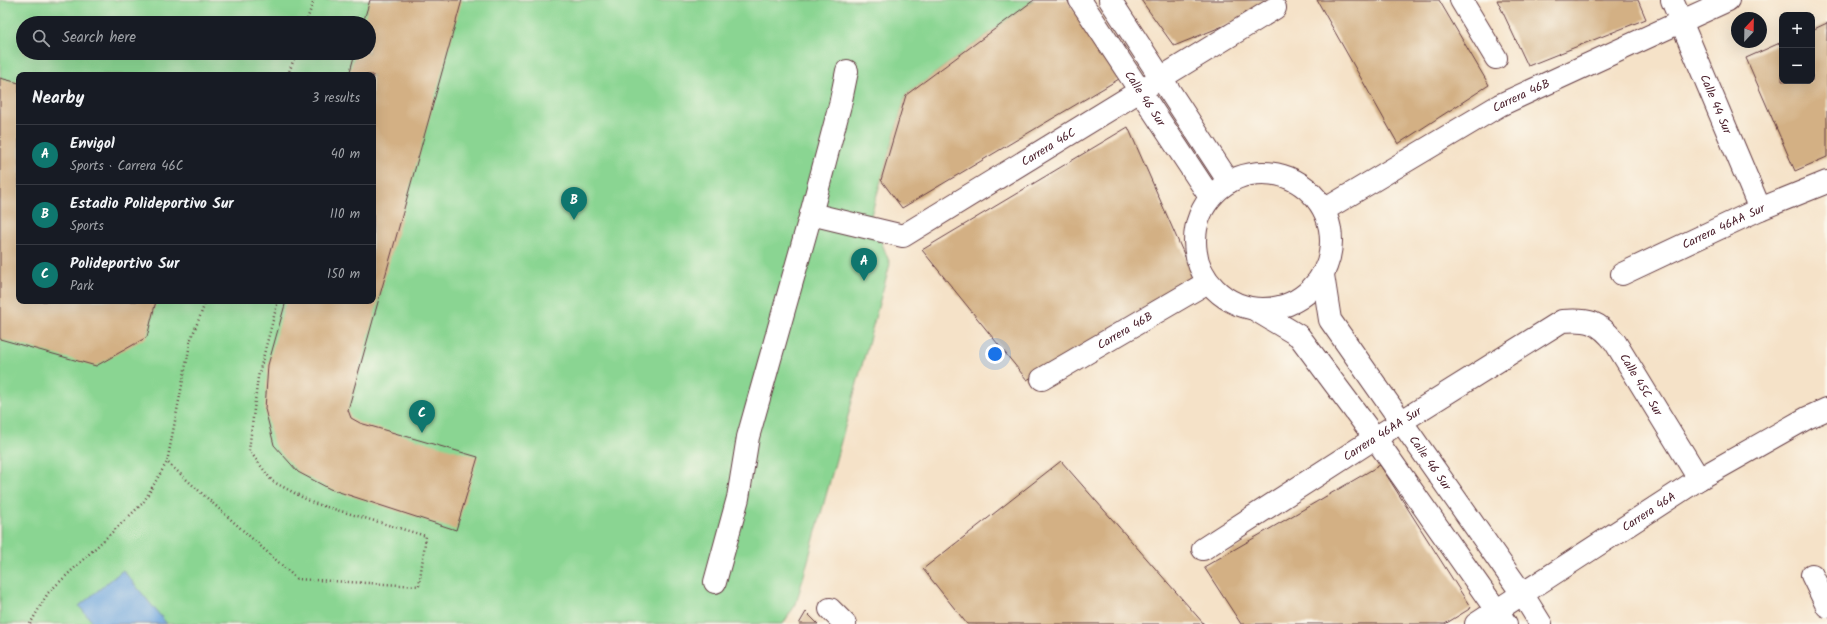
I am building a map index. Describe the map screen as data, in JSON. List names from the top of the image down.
{
  "streets": {
    "street": [
      "Carrera 46B",
      "Calle 46 Sur",
      "Calle 44 Sur",
      "Carrera 46C",
      "Carrera 46AA Sur",
      "Calle 45C Sur",
      "Carrera 46A"
    ]
  },
  "crossings": [
    ["Carrera 46B", "Calle 46 Sur"],
    ["Carrera 46B", "Calle 44 Sur"],
    ["Calle 46 Sur", "Carrera 46C"],
    ["Calle 46 Sur", "Carrera 46AA Sur"],
    ["Calle 46 Sur", "Carrera 46A"],
    ["Calle 44 Sur", "Carrera 46AA Sur"],
    ["Carrera 46AA Sur", "Calle 45C Sur"],
    ["Calle 45C Sur", "Carrera 46A"]
  ],
  "north": "top",
  "page": {
    "map_buttons": ["+", "−"],
    "search": "Search here",
    "heading": ["Nearby", "3 results"],
    "list": [
      {
        "mark": "A",
        "name": "Envigol",
        "note": "Sports · Carrera 46C",
        "value": "40 m"
      },
      {
        "mark": "B",
        "name": "Estadio Polideportivo Sur",
        "note": "Sports",
        "value": "110 m"
      },
      {
        "mark": "C",
        "name": "Polideportivo Sur",
        "note": "Park",
        "value": "150 m"
      }
    ],
    "pins": ["B", "A", "C"]
  }
}
